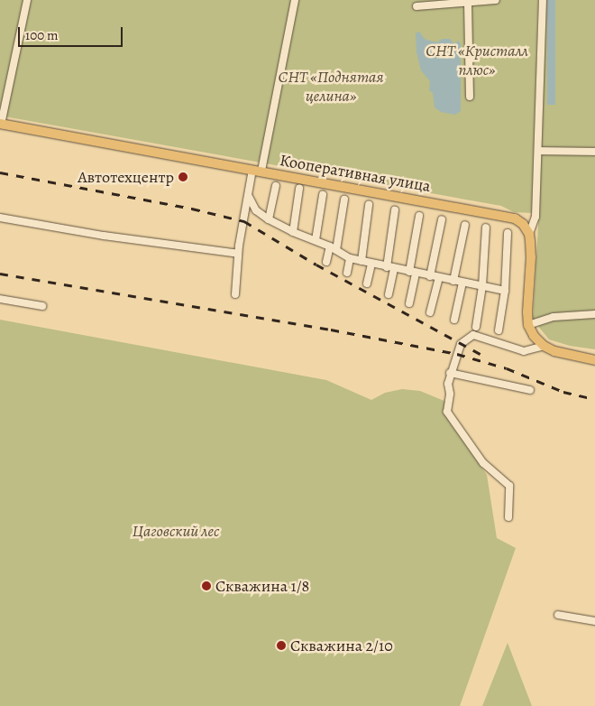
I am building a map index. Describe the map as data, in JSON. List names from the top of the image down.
{
  "streets": {
    "main road": ["Кооперативная улица"]
  },
  "parks": ["СНТ «Кристалл плюс»", "СНТ «Поднятая целина»", "Цаговский лес"],
  "places": ["Автотехцентр", "Скважина 1/8", "Скважина 2/10"],
  "scale_bar": "100 m"
}
